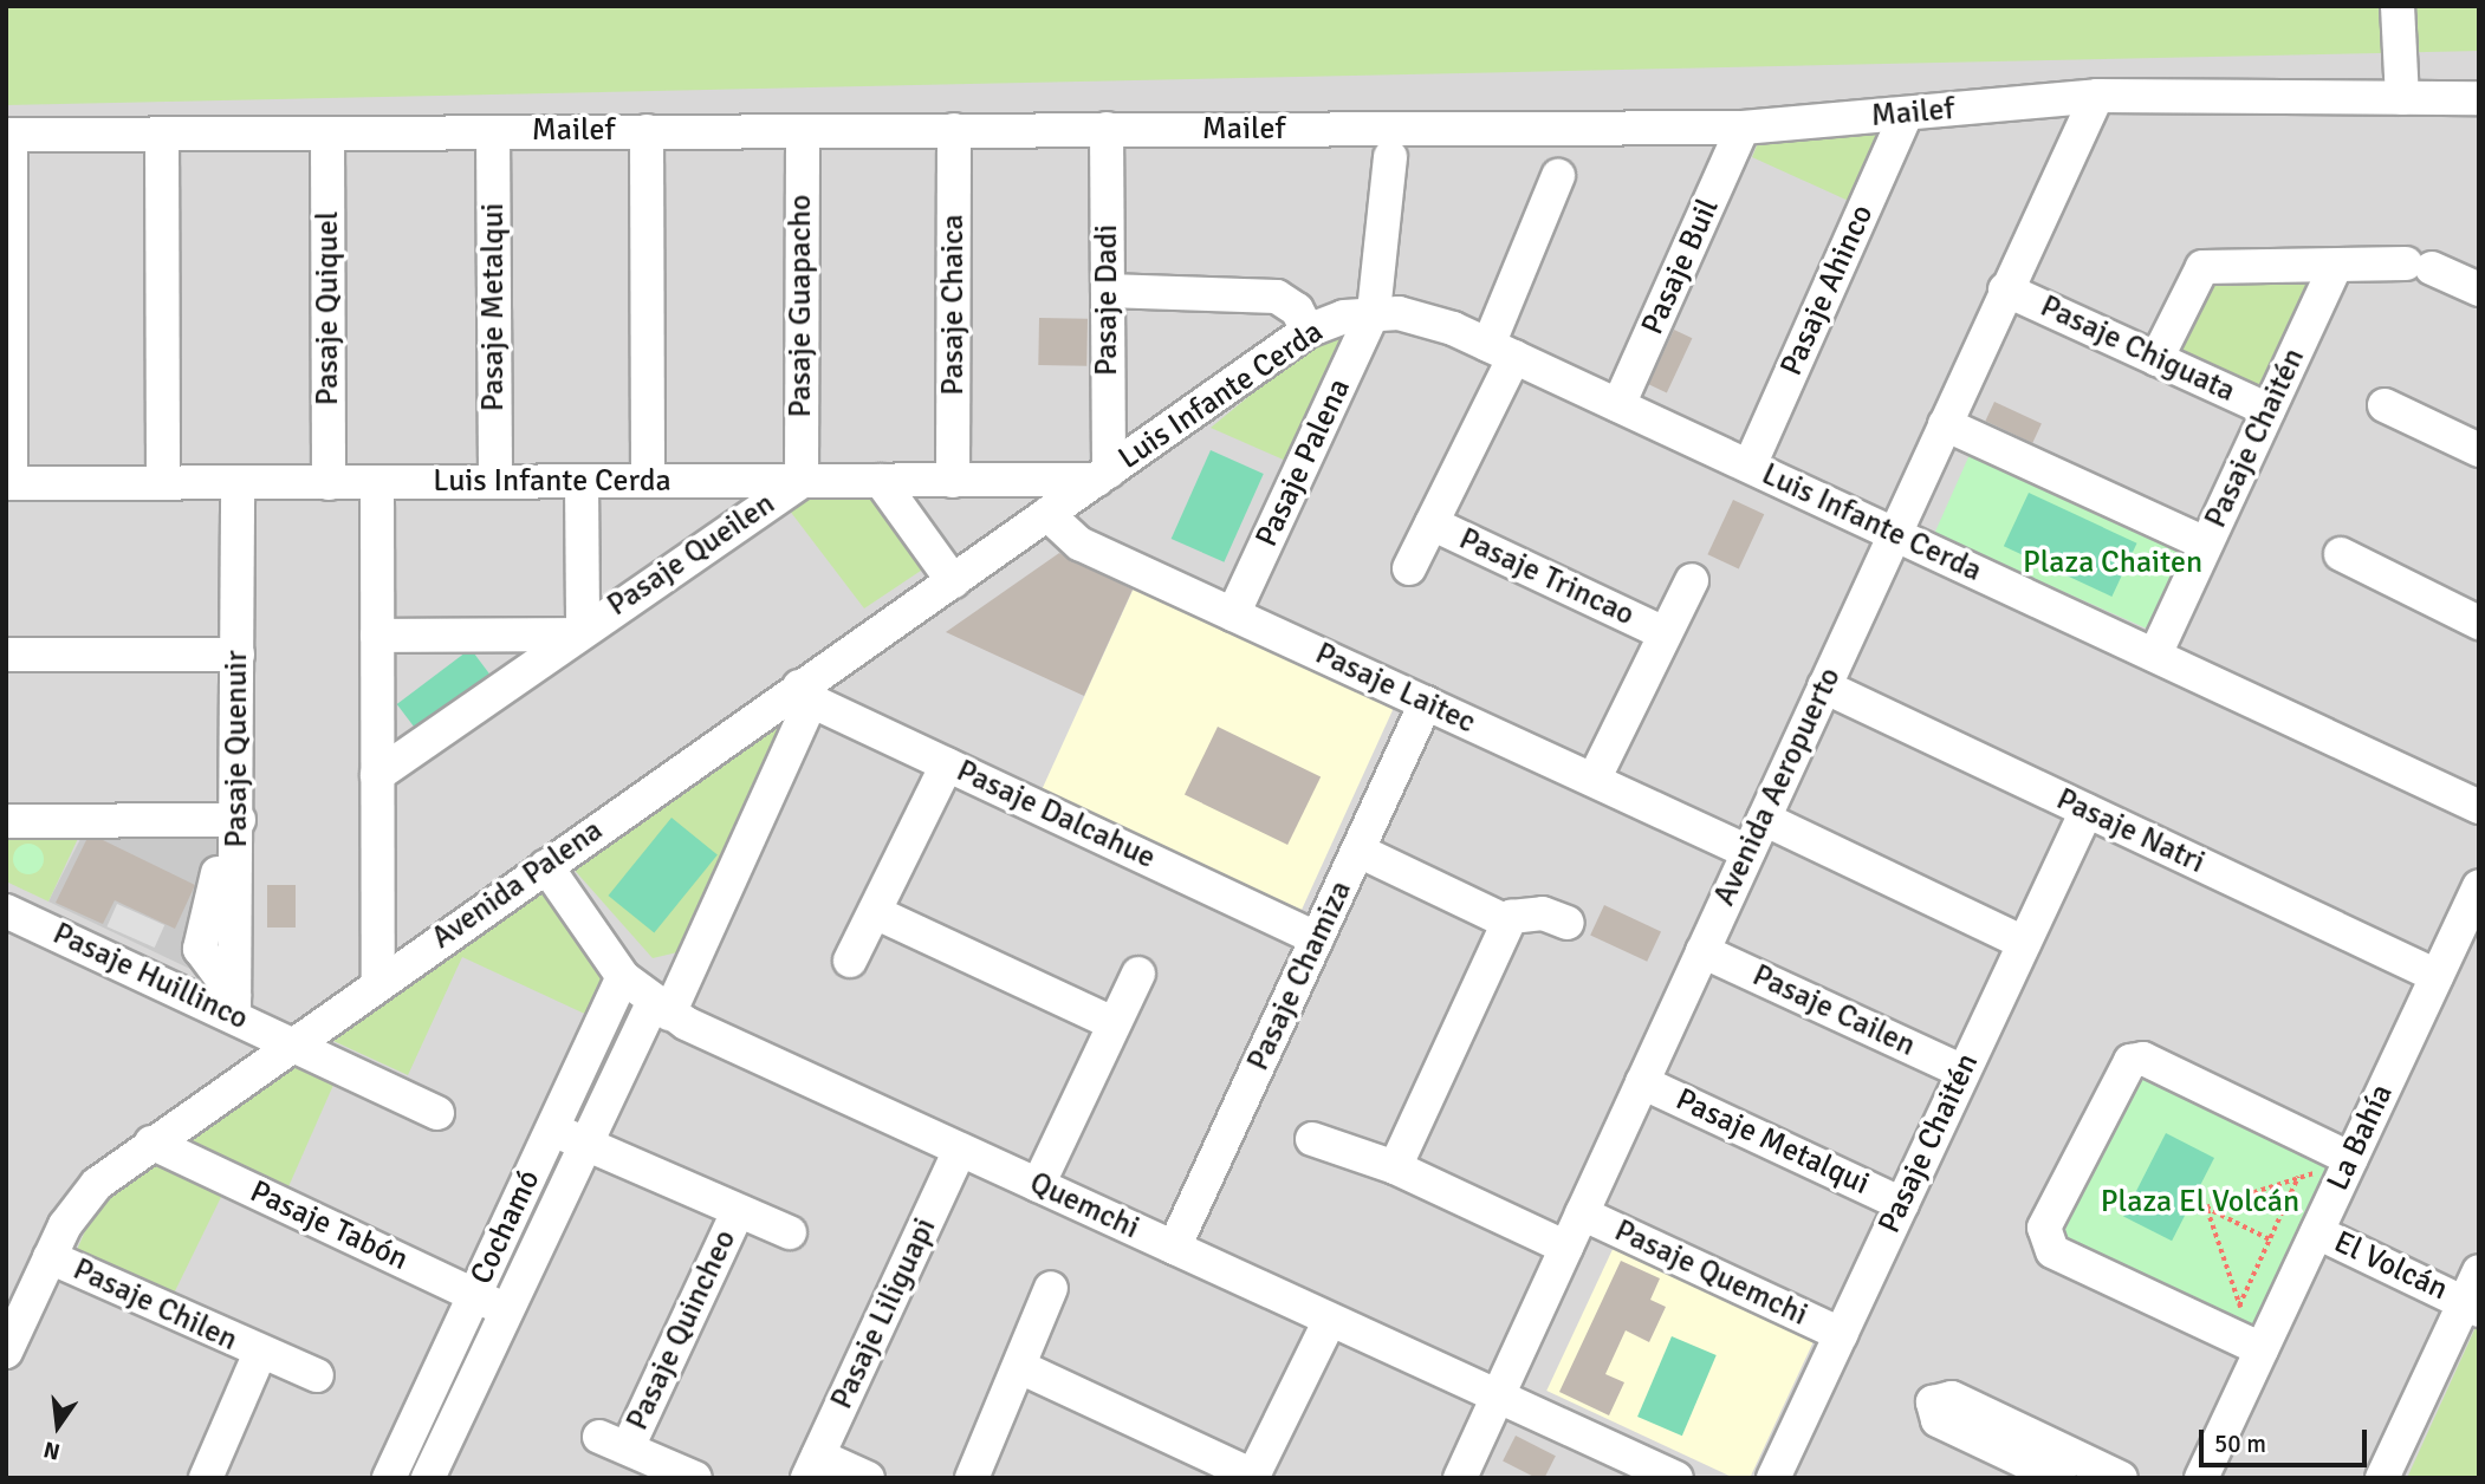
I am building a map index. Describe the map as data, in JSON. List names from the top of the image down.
{
  "streets": {
    "street": [
      "Mailef",
      "Pasaje Buil",
      "Pasaje Ahinco",
      "Pasaje Dadi",
      "Pasaje Chaica",
      "Pasaje Guapacho",
      "Pasaje Metalqui",
      "Pasaje Quiquel",
      "Pasaje Chiguata",
      "Luis Infante Cerda",
      "Pasaje Chaitén",
      "Pasaje Palena",
      "Pasaje Queilen",
      "Pasaje Trincao",
      "Pasaje Laitec",
      "Pasaje Quenuir",
      "Avenida Aeropuerto",
      "Pasaje Dalcahue",
      "Pasaje Natri",
      "Avenida Palena",
      "Pasaje Chamiza",
      "Pasaje Huillinco",
      "Pasaje Cailen",
      "La Bahía",
      "Quemchi",
      "Pasaje Tabón",
      "Cochamó",
      "El Volcán",
      "Pasaje Quemchi",
      "Pasaje Chilen",
      "Pasaje Liliguapi",
      "Pasaje Quincheo"
    ]
  },
  "crossings": [
    ["Mailef", "Pasaje Buil"],
    ["Mailef", "Pasaje Ahinco"],
    ["Mailef", "Pasaje Dadi"],
    ["Mailef", "Pasaje Chaica"],
    ["Mailef", "Pasaje Guapacho"],
    ["Mailef", "Pasaje Metalqui"],
    ["Mailef", "Pasaje Quiquel"],
    ["Mailef", "Avenida Aeropuerto"],
    ["Pasaje Buil", "Luis Infante Cerda"],
    ["Pasaje Ahinco", "Luis Infante Cerda"],
    ["Pasaje Dadi", "Luis Infante Cerda"],
    ["Pasaje Dadi", "Avenida Palena"],
    ["Pasaje Chaica", "Luis Infante Cerda"],
    ["Pasaje Guapacho", "Luis Infante Cerda"],
    ["Pasaje Guapacho", "Pasaje Queilen"],
    ["Pasaje Metalqui", "Luis Infante Cerda"],
    ["Pasaje Metalqui", "Pasaje Chaitén"],
    ["Pasaje Metalqui", "Avenida Aeropuerto"],
    ["Pasaje Quiquel", "Luis Infante Cerda"],
    ["Pasaje Chiguata", "Pasaje Chaitén"],
    ["Pasaje Chiguata", "Avenida Aeropuerto"],
    ["Luis Infante Cerda", "Pasaje Chaitén"],
    ["Luis Infante Cerda", "Pasaje Palena"],
    ["Luis Infante Cerda", "Pasaje Queilen"],
    ["Luis Infante Cerda", "Pasaje Trincao"],
    ["Luis Infante Cerda", "Pasaje Quenuir"],
    ["Luis Infante Cerda", "Avenida Aeropuerto"],
    ["Luis Infante Cerda", "Avenida Palena"],
    ["Pasaje Chaitén", "Pasaje Natri"],
    ["Pasaje Chaitén", "Pasaje Cailen"],
    ["Pasaje Chaitén", "Pasaje Quemchi"],
    ["Pasaje Palena", "Pasaje Laitec"],
    ["Pasaje Trincao", "Pasaje Laitec"],
    ["Pasaje Laitec", "Avenida Aeropuerto"],
    ["Pasaje Laitec", "Avenida Palena"],
    ["Pasaje Laitec", "Pasaje Chamiza"],
    ["Pasaje Quenuir", "Pasaje Huillinco"],
    ["Avenida Aeropuerto", "Pasaje Natri"],
    ["Avenida Aeropuerto", "Pasaje Cailen"],
    ["Avenida Aeropuerto", "Quemchi"],
    ["Avenida Aeropuerto", "Pasaje Quemchi"],
    ["Pasaje Dalcahue", "Avenida Palena"],
    ["Pasaje Dalcahue", "Pasaje Chamiza"],
    ["Pasaje Dalcahue", "Cochamó"],
    ["Pasaje Natri", "La Bahía"],
    ["Avenida Palena", "Pasaje Huillinco"],
    ["Avenida Palena", "Quemchi"],
    ["Avenida Palena", "Pasaje Tabón"],
    ["Avenida Palena", "Cochamó"],
    ["Avenida Palena", "Pasaje Chilen"],
    ["Pasaje Chamiza", "Quemchi"],
    ["La Bahía", "El Volcán"],
    ["Quemchi", "Cochamó"],
    ["Quemchi", "Pasaje Liliguapi"],
    ["Pasaje Tabón", "Cochamó"],
    ["Cochamó", "Pasaje Quincheo"]
  ],
  "parks": ["Plaza Chaiten", "Plaza El Volcán"],
  "scale_bar": "50 m",
  "north": "bottom"
}
